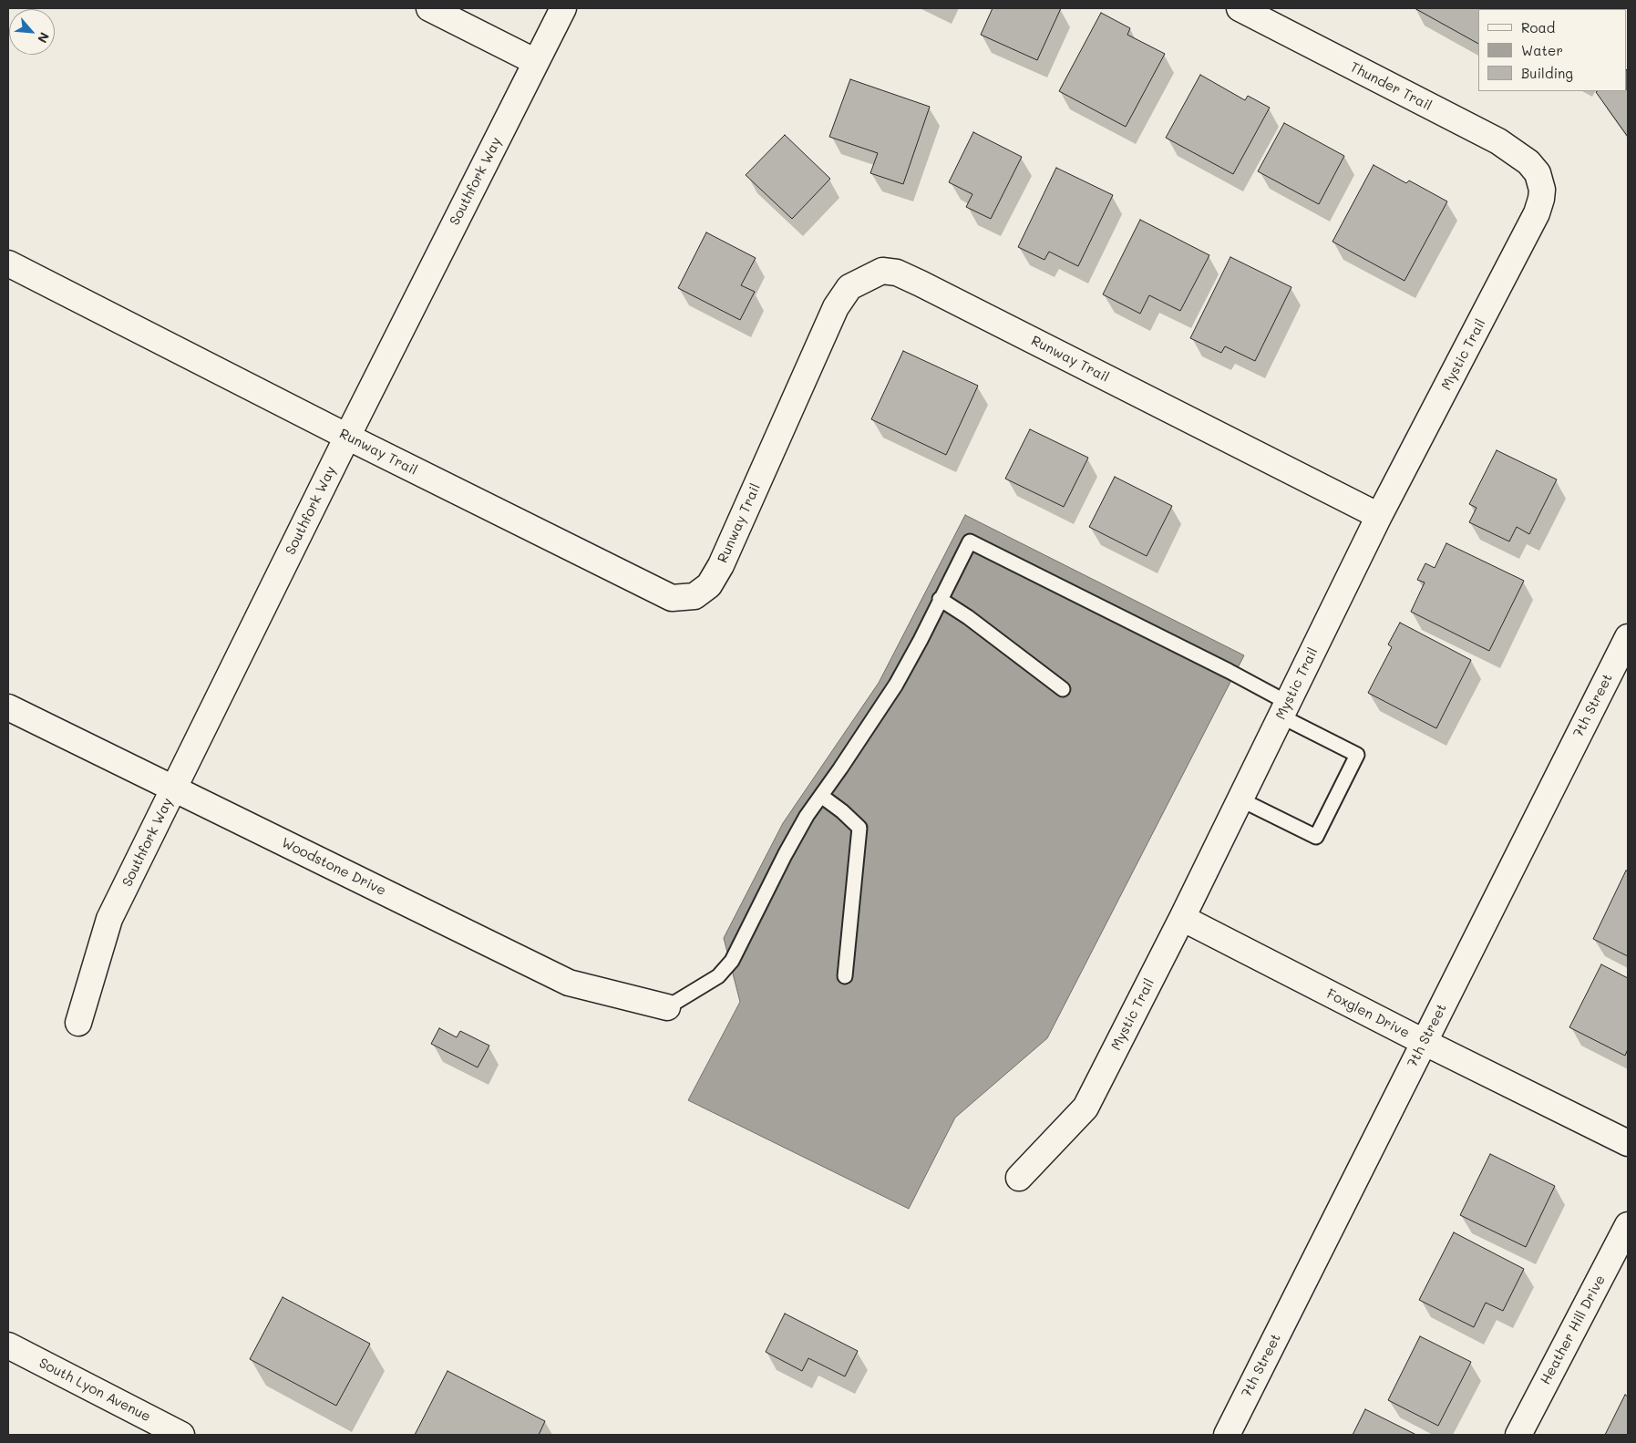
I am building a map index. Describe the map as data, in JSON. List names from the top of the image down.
{
  "streets": {
    "street": [
      "Thunder Trail",
      "Southfork Way",
      "Mystic Trail",
      "Runway Trail",
      "7th Street",
      "Woodstone Drive",
      "Foxglen Drive",
      "Heather Hill Drive",
      "South Lyon Avenue"
    ]
  },
  "crossings": [
    ["Thunder Trail", "Mystic Trail"],
    ["Southfork Way", "Runway Trail"],
    ["Southfork Way", "Woodstone Drive"],
    ["Mystic Trail", "Runway Trail"],
    ["Mystic Trail", "Foxglen Drive"],
    ["7th Street", "Foxglen Drive"]
  ],
  "legend": ["Road", "Water", "Building"],
  "north": "bottom right"
}
